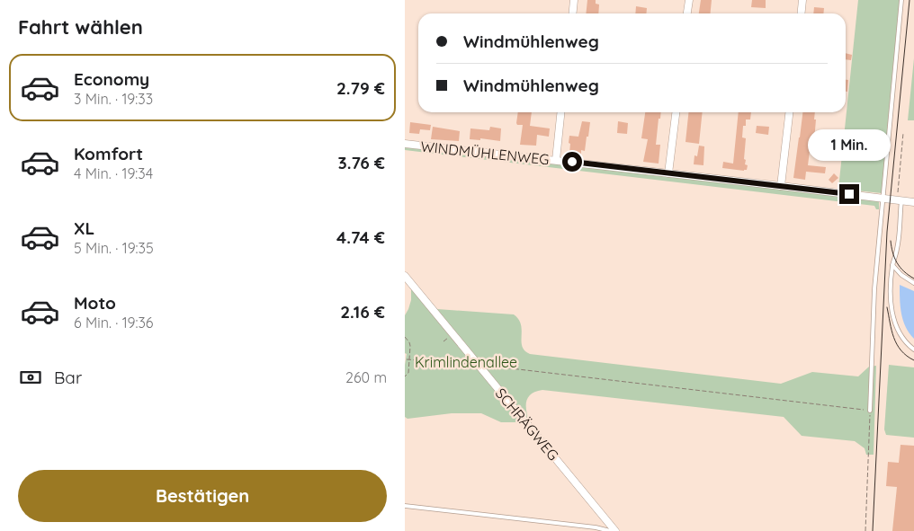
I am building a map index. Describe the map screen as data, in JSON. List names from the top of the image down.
{
  "streets": {
    "street": ["WINDMÜHLENWEG", "SCHRÄGWEG"]
  },
  "parks": ["Krimlindenallee"],
  "page": {
    "heading": "Fahrt wählen",
    "banner": ["Windmühlenweg", "Windmühlenweg"],
    "list": [
      {
        "name": "Economy",
        "note": "3 Min. · 19:33",
        "value": "2.79 €"
      },
      {
        "name": "Komfort",
        "note": "4 Min. · 19:34",
        "value": "3.76 €"
      },
      {
        "name": "XL",
        "note": "5 Min. · 19:35",
        "value": "4.74 €"
      },
      {
        "name": "Moto",
        "note": "6 Min. · 19:36",
        "value": "2.16 €"
      }
    ],
    "bubble": "1 Min.",
    "pay": ["Bar", "260 m"],
    "buttons": "Bestätigen"
  }
}
